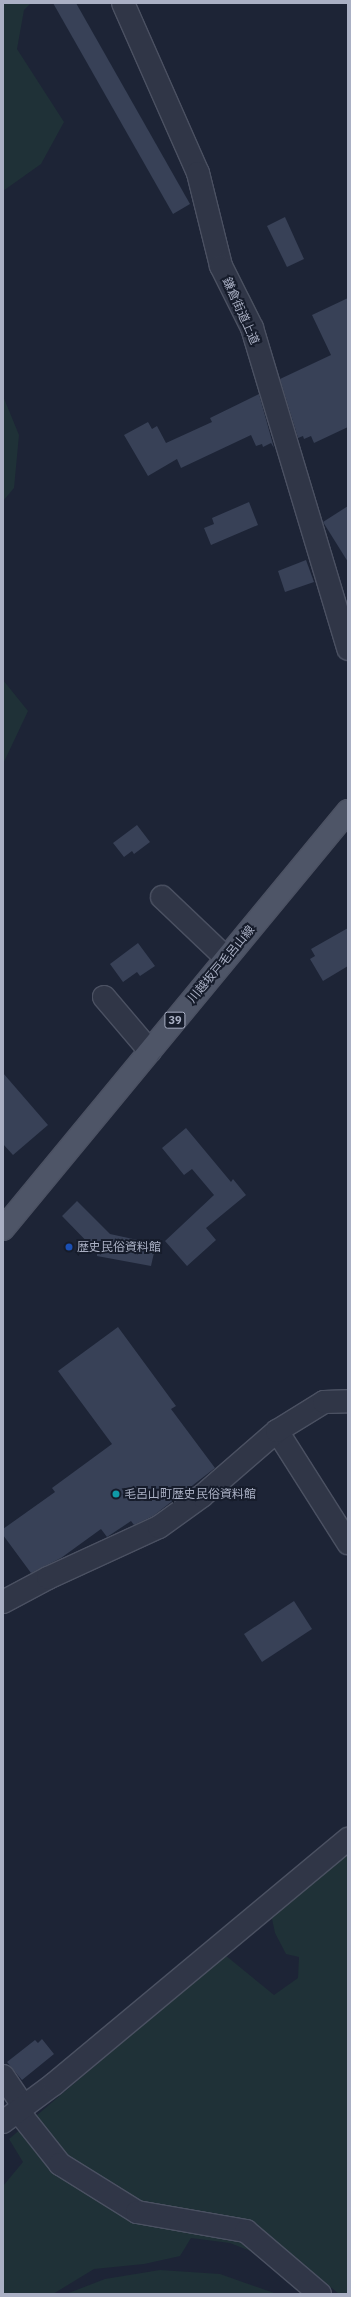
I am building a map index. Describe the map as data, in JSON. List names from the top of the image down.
{
  "streets": {
    "main road": ["川越坂戸毛呂山線", "39"],
    "street": ["鎌倉街道上道"]
  },
  "places": ["歴史民俗資料館", "毛呂山町歴史民俗資料館"]
}
